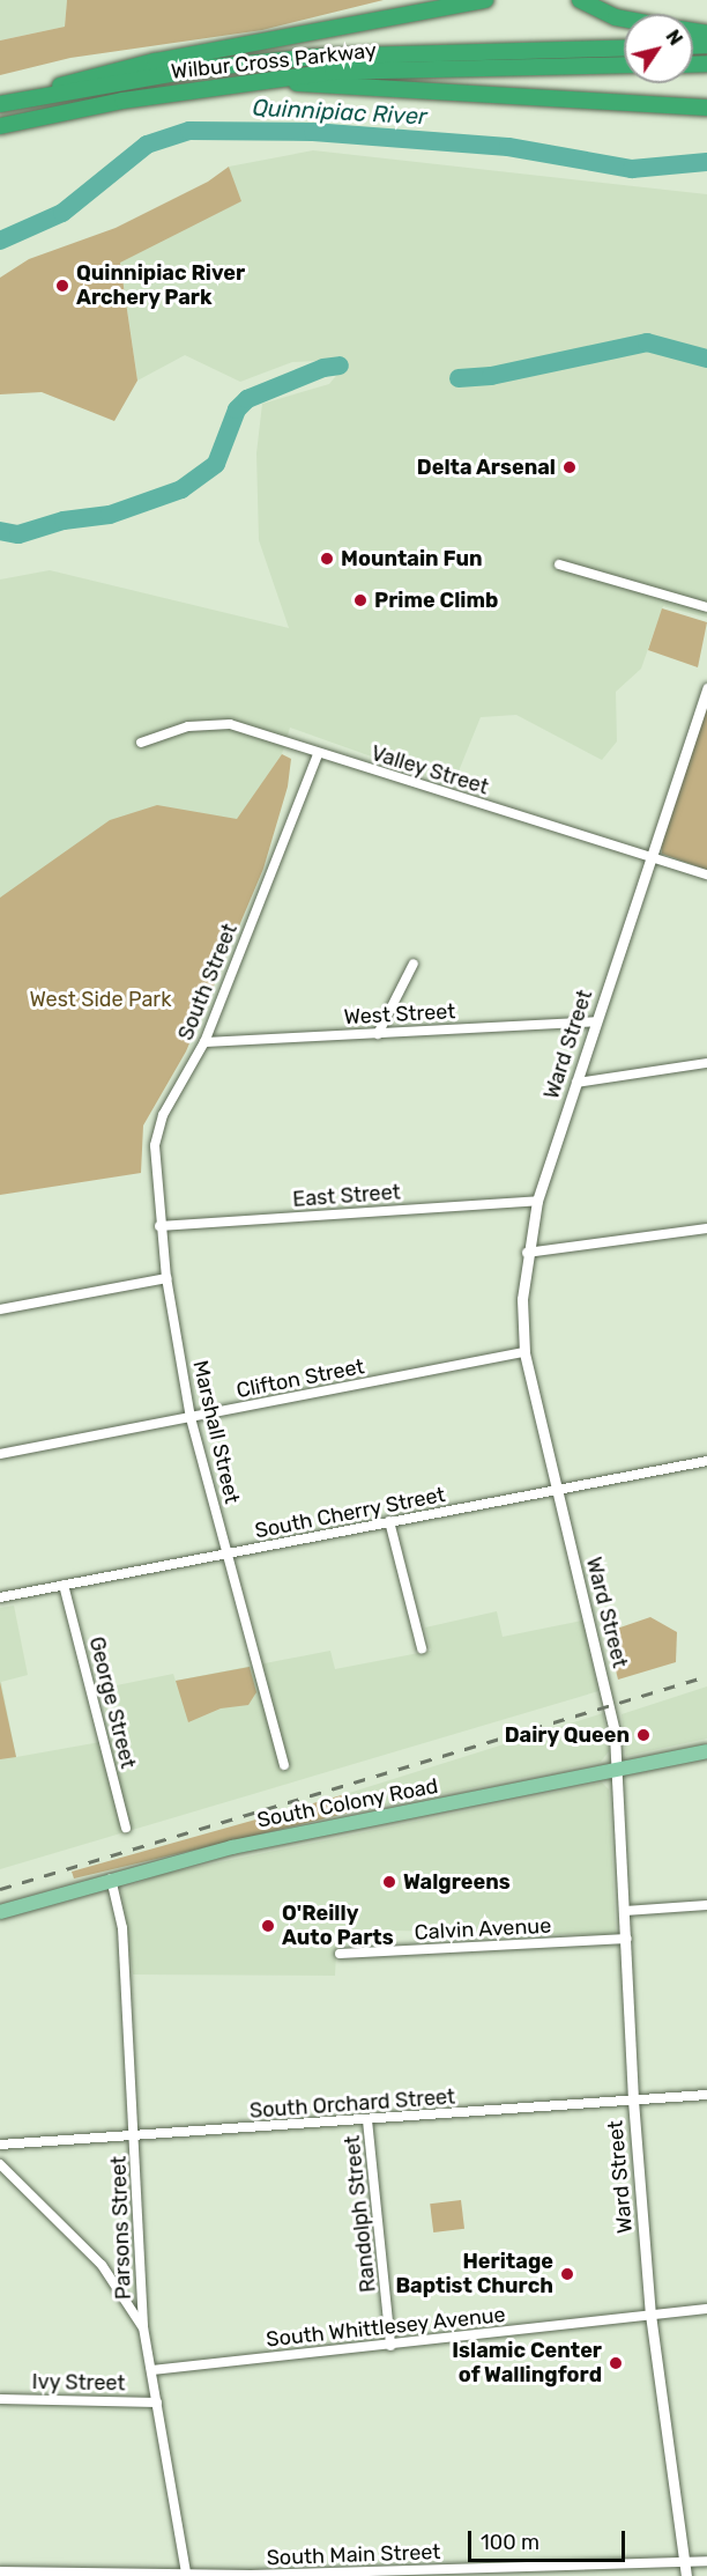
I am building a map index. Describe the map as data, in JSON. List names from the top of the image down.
{
  "streets": {
    "highway": ["Wilbur Cross Parkway"],
    "main road": ["South Colony Road"],
    "street": [
      "Valley Street",
      "South Street",
      "West Street",
      "Ward Street",
      "East Street",
      "Clifton Street",
      "Marshall Street",
      "South Cherry Street",
      "George Street",
      "Calvin Avenue",
      "South Orchard Street",
      "Randolph Street",
      "Parsons Street",
      "South Whittlesey Avenue",
      "Ivy Street",
      "South Main Street"
    ]
  },
  "crossings": [
    ["Valley Street", "South Street"],
    ["Valley Street", "Ward Street"],
    ["South Street", "West Street"],
    ["South Street", "East Street"],
    ["South Street", "Marshall Street"],
    ["West Street", "Ward Street"],
    ["Ward Street", "East Street"],
    ["Ward Street", "Clifton Street"],
    ["Ward Street", "South Cherry Street"],
    ["Ward Street", "South Colony Road"],
    ["Ward Street", "Calvin Avenue"],
    ["Ward Street", "South Orchard Street"],
    ["Ward Street", "South Whittlesey Avenue"],
    ["Ward Street", "South Main Street"],
    ["East Street", "Marshall Street"],
    ["Clifton Street", "Marshall Street"],
    ["Marshall Street", "South Cherry Street"],
    ["South Cherry Street", "George Street"],
    ["South Colony Road", "Parsons Street"],
    ["South Orchard Street", "Randolph Street"],
    ["South Orchard Street", "Parsons Street"],
    ["Randolph Street", "South Whittlesey Avenue"],
    ["Parsons Street", "South Whittlesey Avenue"],
    ["Parsons Street", "Ivy Street"],
    ["Parsons Street", "South Main Street"]
  ],
  "water": ["Quinnipiac River"],
  "parks": ["West Side Park"],
  "places": [
    "Quinnipiac River Archery Park",
    "Delta Arsenal",
    "Mountain Fun",
    "Prime Climb",
    "Dairy Queen",
    "Walgreens",
    "O'Reilly Auto Parts",
    "Heritage Baptist Church",
    "Islamic Center of Wallingford"
  ],
  "scale_bar": "100 m",
  "north": "top right"
}
